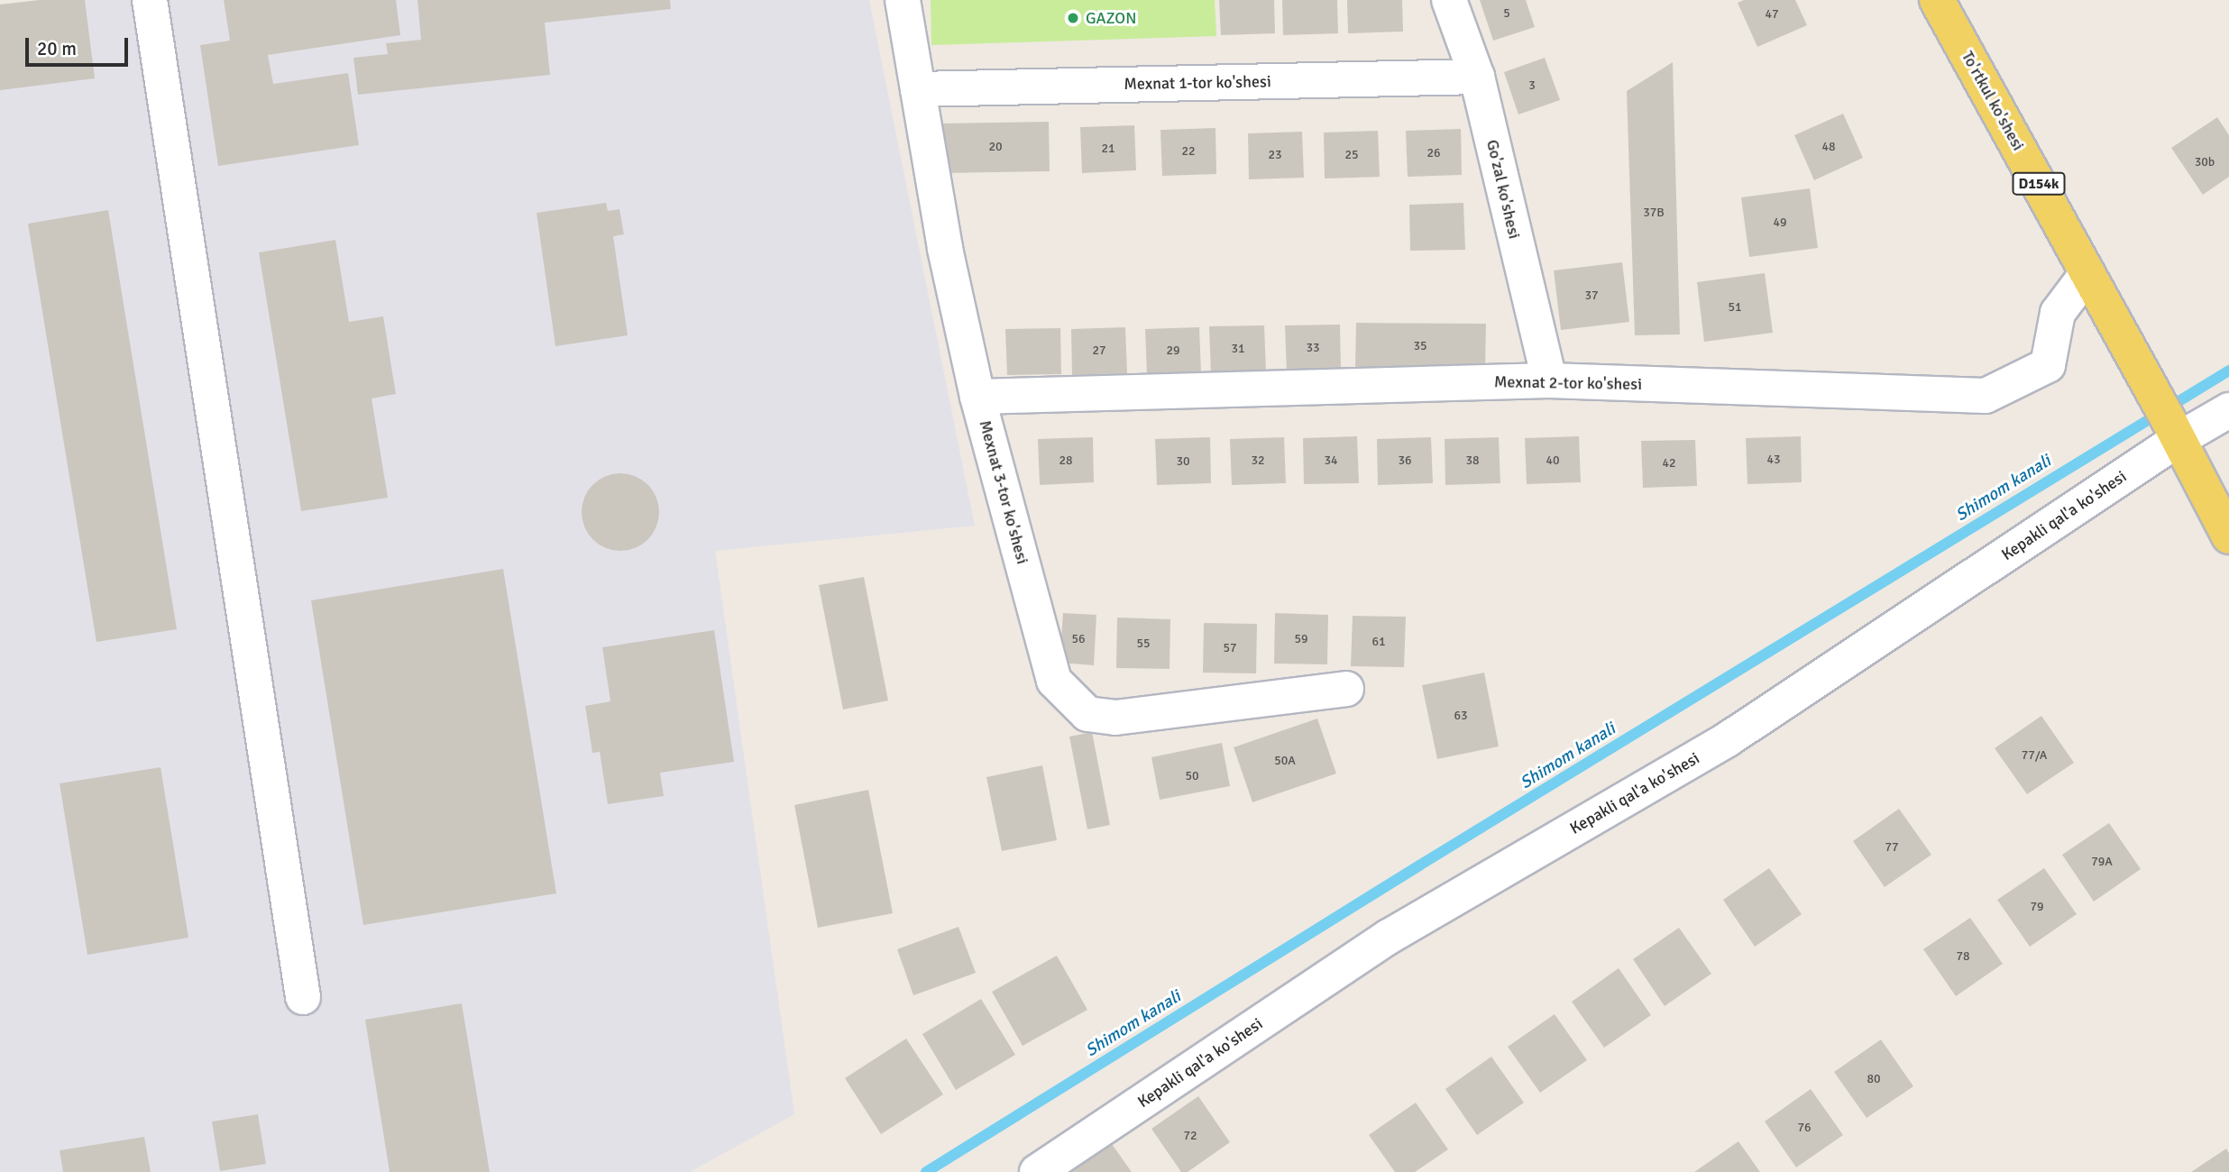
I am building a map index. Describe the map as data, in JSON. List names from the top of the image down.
{
  "streets": {
    "main road": ["To'rtkul ko'shesi", "D154k"],
    "street": [
      "Mexnat 1-tor ko'shesi",
      "Go'zal ko'shesi",
      "Mexnat 2-tor ko'shesi",
      "Mexnat 3-tor ko'shesi",
      "Kepakli qal'a ko'shesi"
    ]
  },
  "crossings": [
    ["Mexnat 1-tor ko'shesi", "Go'zal ko'shesi"],
    ["Mexnat 1-tor ko'shesi", "Mexnat 3-tor ko'shesi"],
    ["To'rtkul ko'shesi", "D154k"],
    ["To'rtkul ko'shesi", "Mexnat 2-tor ko'shesi"],
    ["To'rtkul ko'shesi", "Kepakli qal'a ko'shesi"],
    ["D154k", "Kepakli qal'a ko'shesi"],
    ["Go'zal ko'shesi", "Mexnat 2-tor ko'shesi"],
    ["Mexnat 2-tor ko'shesi", "Mexnat 3-tor ko'shesi"]
  ],
  "water": ["Shimom kanali"],
  "places": ["GAZON"],
  "house_numbers": [
    "5",
    "47",
    "3",
    "20",
    "48",
    "21",
    "22",
    "26",
    "23",
    "25",
    "30b",
    "37B",
    "49",
    "37",
    "51",
    "35",
    "33",
    "31",
    "27",
    "29",
    "43",
    "28",
    "32",
    "34",
    "36",
    "38",
    "40",
    "30",
    "42",
    "56",
    "59",
    "61",
    "55",
    "57",
    "63",
    "77/A",
    "50A",
    "50",
    "77",
    "79A",
    "79",
    "78",
    "80",
    "76",
    "72"
  ],
  "scale_bar": "20 m"
}
